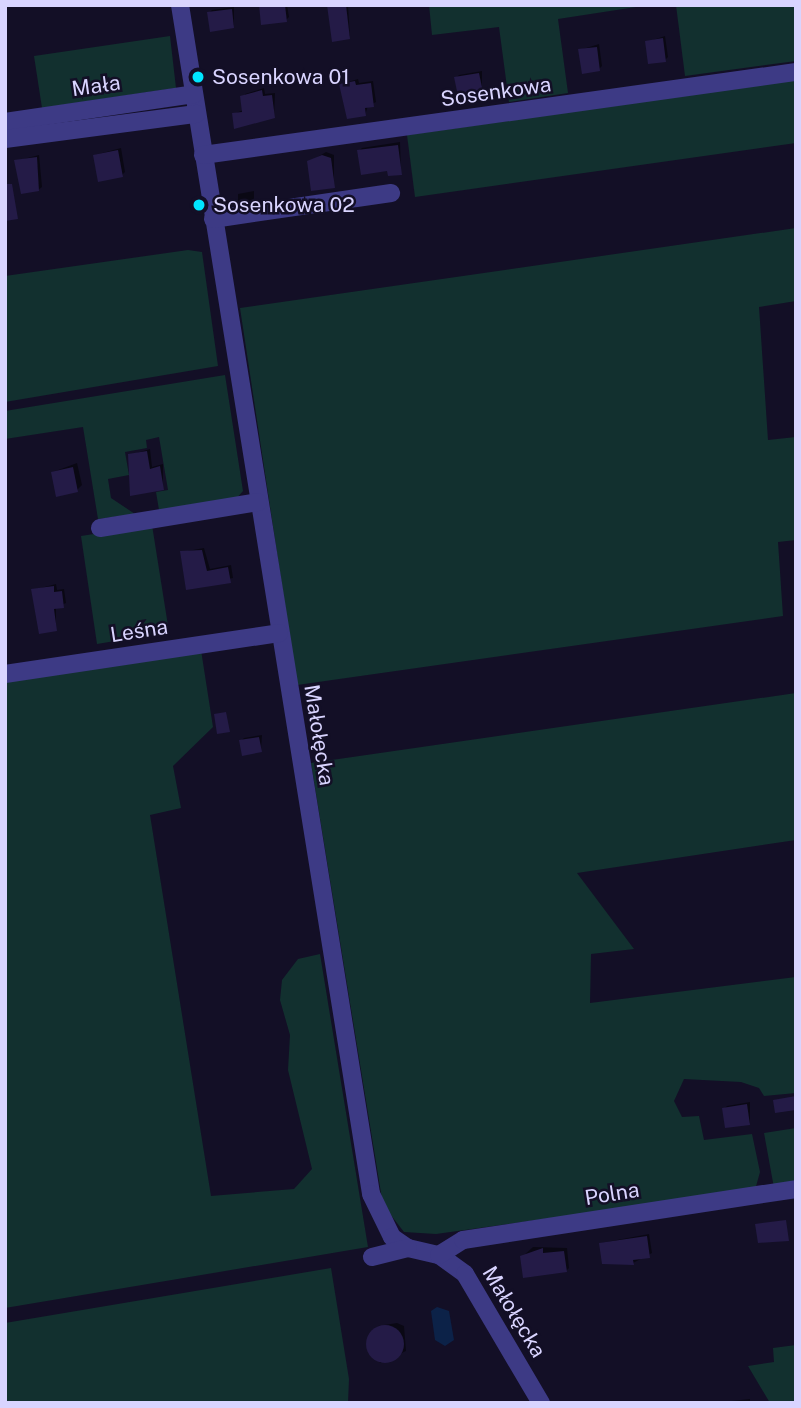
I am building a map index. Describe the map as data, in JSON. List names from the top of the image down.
{
  "streets": {
    "street": [
      "Mała",
      "Sosenkowa",
      "Leśna",
      "Małołęcka",
      "Polna"
    ]
  },
  "crossings": [
    ["Mała", "Małołęcka"],
    ["Sosenkowa", "Małołęcka"],
    ["Leśna", "Małołęcka"],
    ["Małołęcka", "Polna"]
  ],
  "places": ["Sosenkowa 01", "Sosenkowa 02"]
}
